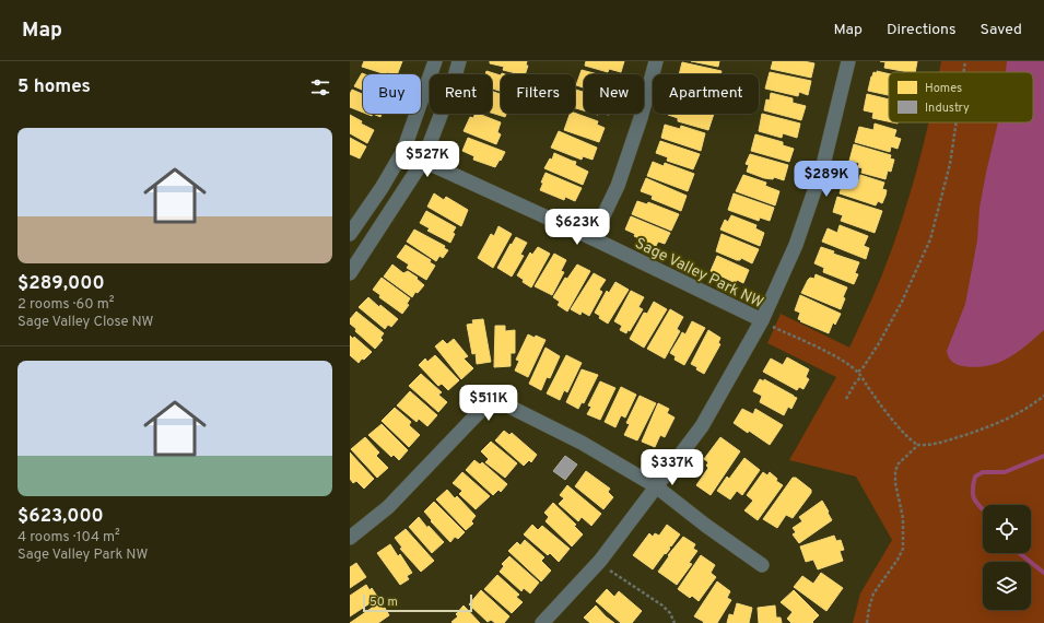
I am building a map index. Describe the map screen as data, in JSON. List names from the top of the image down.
{
  "streets": {
    "street": ["Sage Valley Park NW"]
  },
  "legend": ["Homes", "Industry"],
  "scale_bar": "50 m",
  "page": {
    "header": "Map",
    "nav": ["Map", "Directions", "Saved"],
    "heading": "5 homes",
    "chip": [
      "Buy",
      "Rent",
      "Filters",
      "New",
      "Apartment"
    ],
    "list": [
      {
        "name": "$289,000",
        "note": "2 rooms · 60 m² · Sage Valley Close NW"
      },
      {
        "name": "$623,000",
        "note": "4 rooms · 104 m² · Sage Valley Park NW"
      }
    ],
    "price": [
      "$527K",
      "$289K",
      "$623K",
      "$511K",
      "$337K"
    ],
    "scale": "50 m"
  }
}
